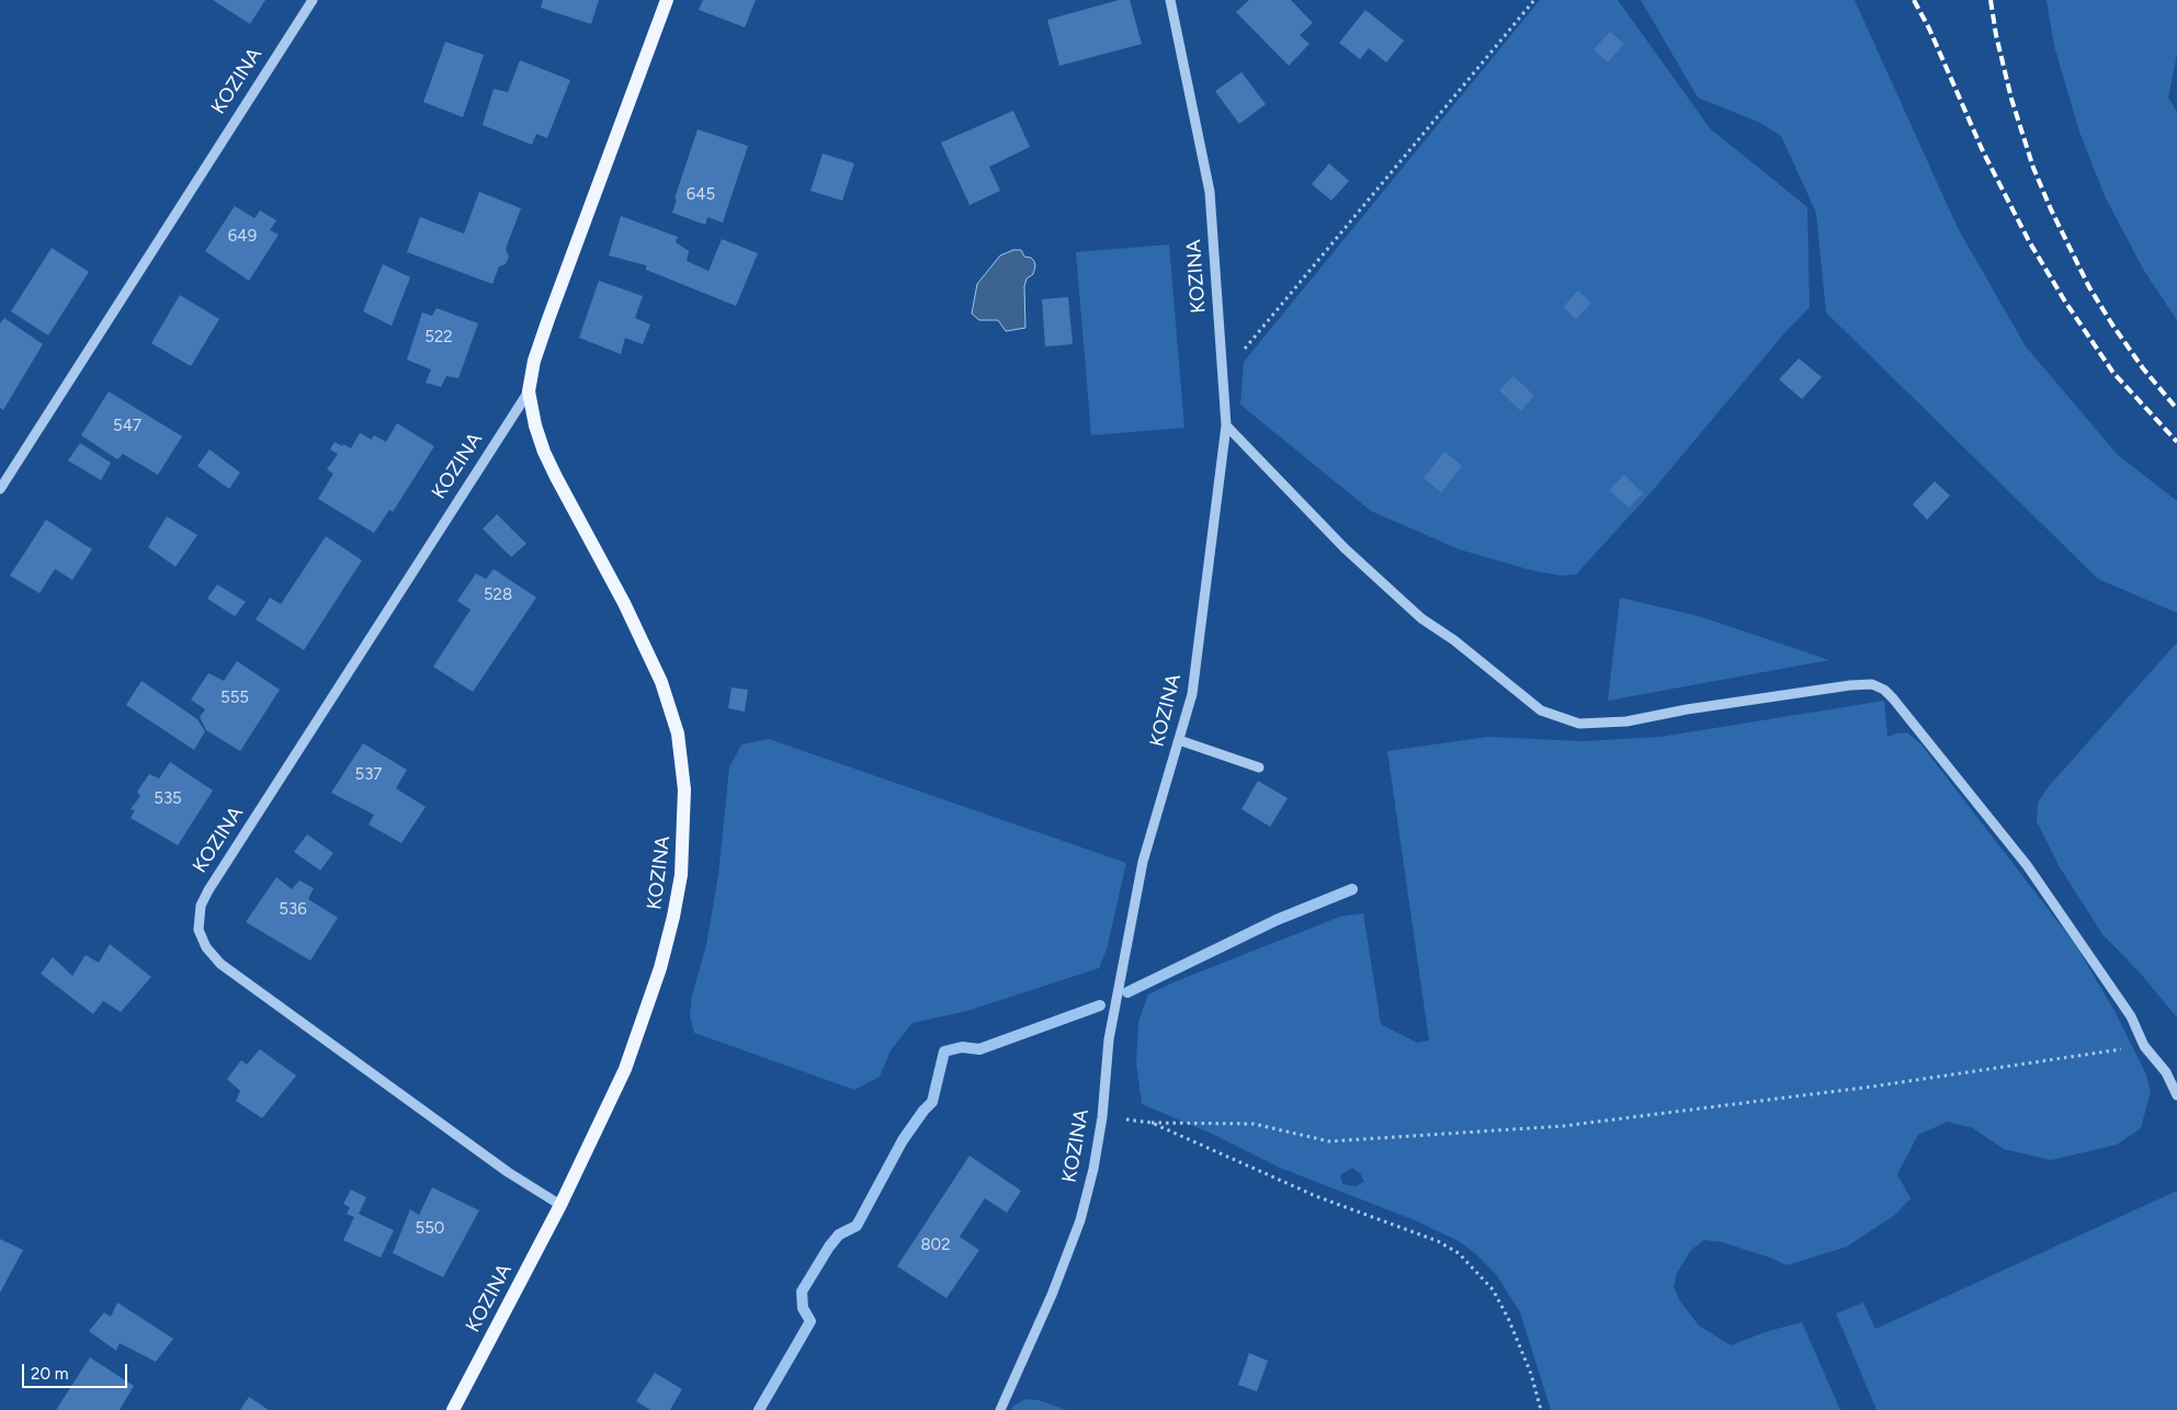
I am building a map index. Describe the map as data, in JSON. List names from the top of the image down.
{
  "streets": {
    "main road": ["KOZINA"]
  },
  "house_numbers": [
    "645",
    "649",
    "522",
    "547",
    "528",
    "555",
    "537",
    "535",
    "536",
    "550",
    "802"
  ],
  "scale_bar": "20 m"
}
